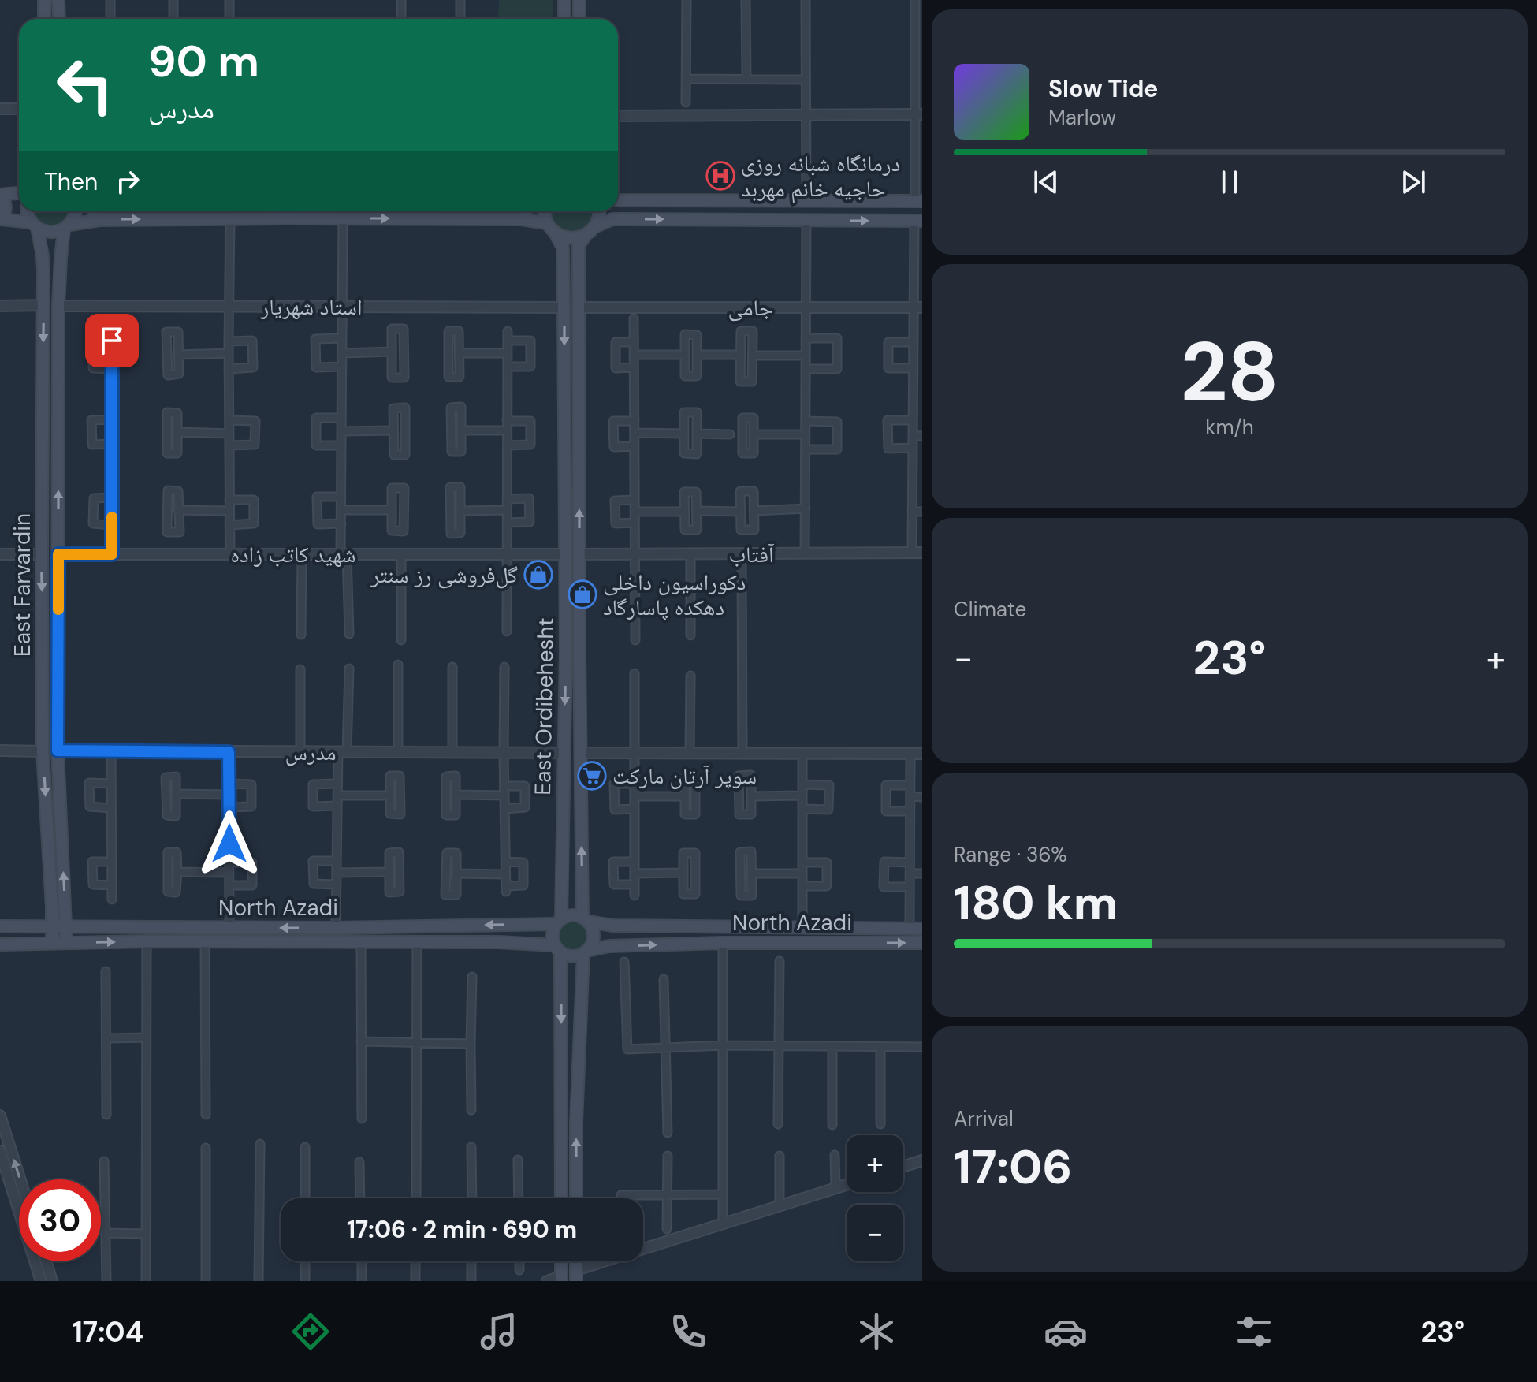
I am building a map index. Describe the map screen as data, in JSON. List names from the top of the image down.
{
  "streets": {
    "main road": ["East Farvardin", "East Ordibehesht", "North Azadi"],
    "street": [
      "استاد شهریار",
      "جامی",
      "شهید کاتب زاده",
      "آفتاب",
      "مدرس"
    ]
  },
  "crossings": [
    ["استاد شهریار", "East Farvardin"],
    ["استاد شهریار", "East Ordibehesht"],
    ["جامی", "East Ordibehesht"],
    ["شهید کاتب زاده", "East Farvardin"],
    ["شهید کاتب زاده", "East Ordibehesht"],
    ["آفتاب", "East Ordibehesht"],
    ["East Farvardin", "مدرس"],
    ["East Farvardin", "North Azadi"],
    ["East Ordibehesht", "مدرس"],
    ["East Ordibehesht", "North Azadi"]
  ],
  "places": {
    "hospital": ["درمانگاه شبانه‌ روزی حاجیه‌ خانم مهربد"],
    "shop": ["گل‌فروشی رز سنتر", "دکوراسیون داخلی دهکده پاسارگاد"],
    "supermarket": ["سوپر آرتان مارکت"]
  },
  "page": {
    "turn": ["90 m", "مدرس"],
    "song": ["Slow Tide", "Marlow"],
    "then": "Then",
    "tile": [
      ["28", "km/h"],
      "Climate",
      ["Range · 36%", "180 km"],
      ["Arrival", "17:06"]
    ],
    "heat": ["−", "23°", "+"],
    "map_buttons": ["+", "−"],
    "limit": "30",
    "trip": "17:06 · 2 min · 690 m",
    "tabs": ["17:04", "23°"]
  }
}
